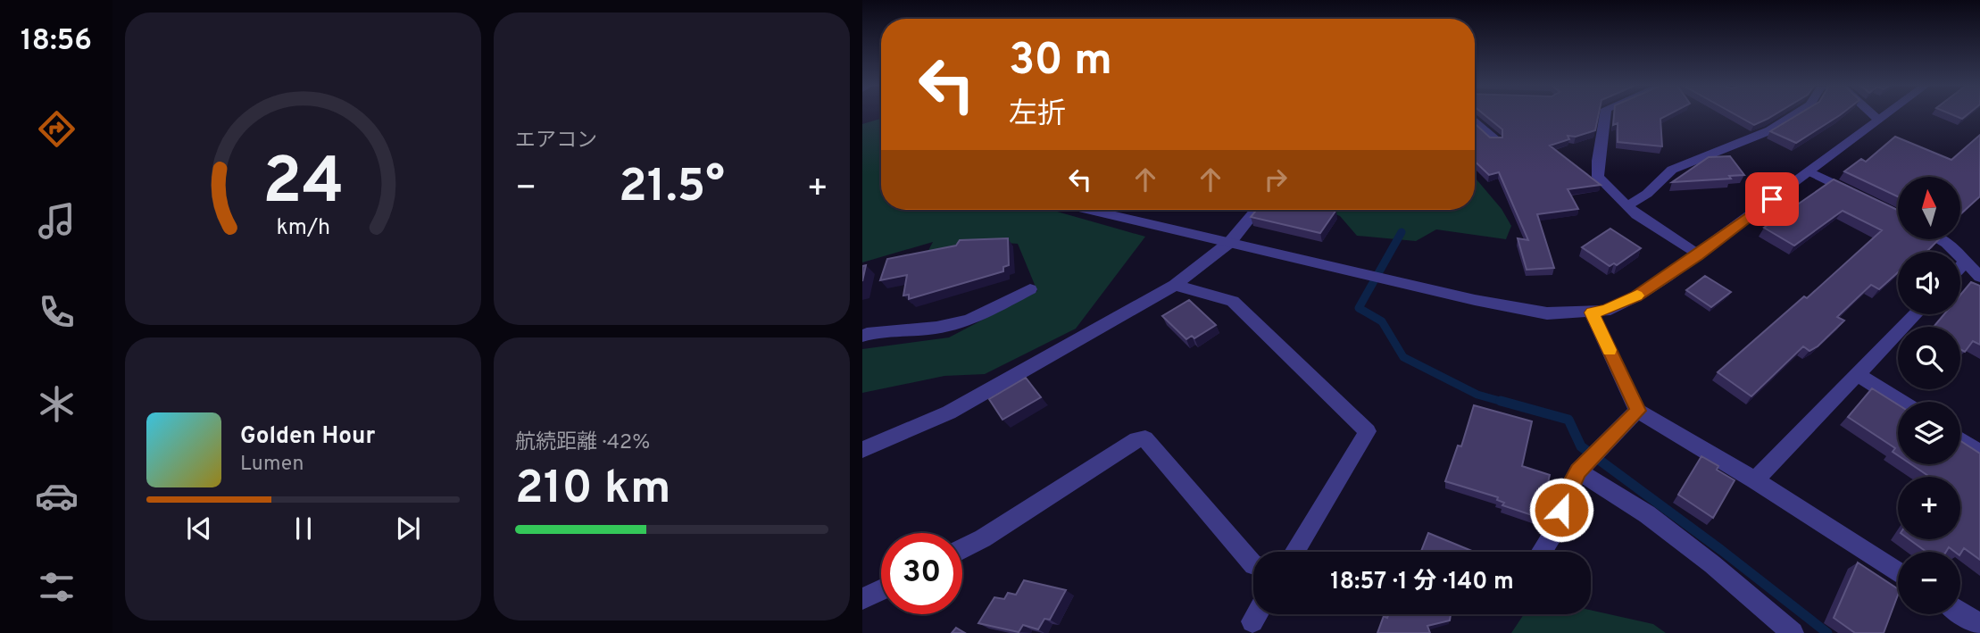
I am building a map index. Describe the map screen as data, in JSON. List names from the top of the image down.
{
  "north": "top",
  "page": {
    "tabs": "18:56",
    "tile": [
      "エアコン",
      ["航続距離 · 42%", "210 km"]
    ],
    "turn": ["30 m", "左折"],
    "heat": ["−", "21.5°", "+"],
    "map_buttons": ["+", "−"],
    "song": ["Golden Hour", "Lumen"],
    "limit": "30",
    "trip": "18:57 · 1 分 · 140 m",
    "gauge": ["24", "km/h"]
  }
}
